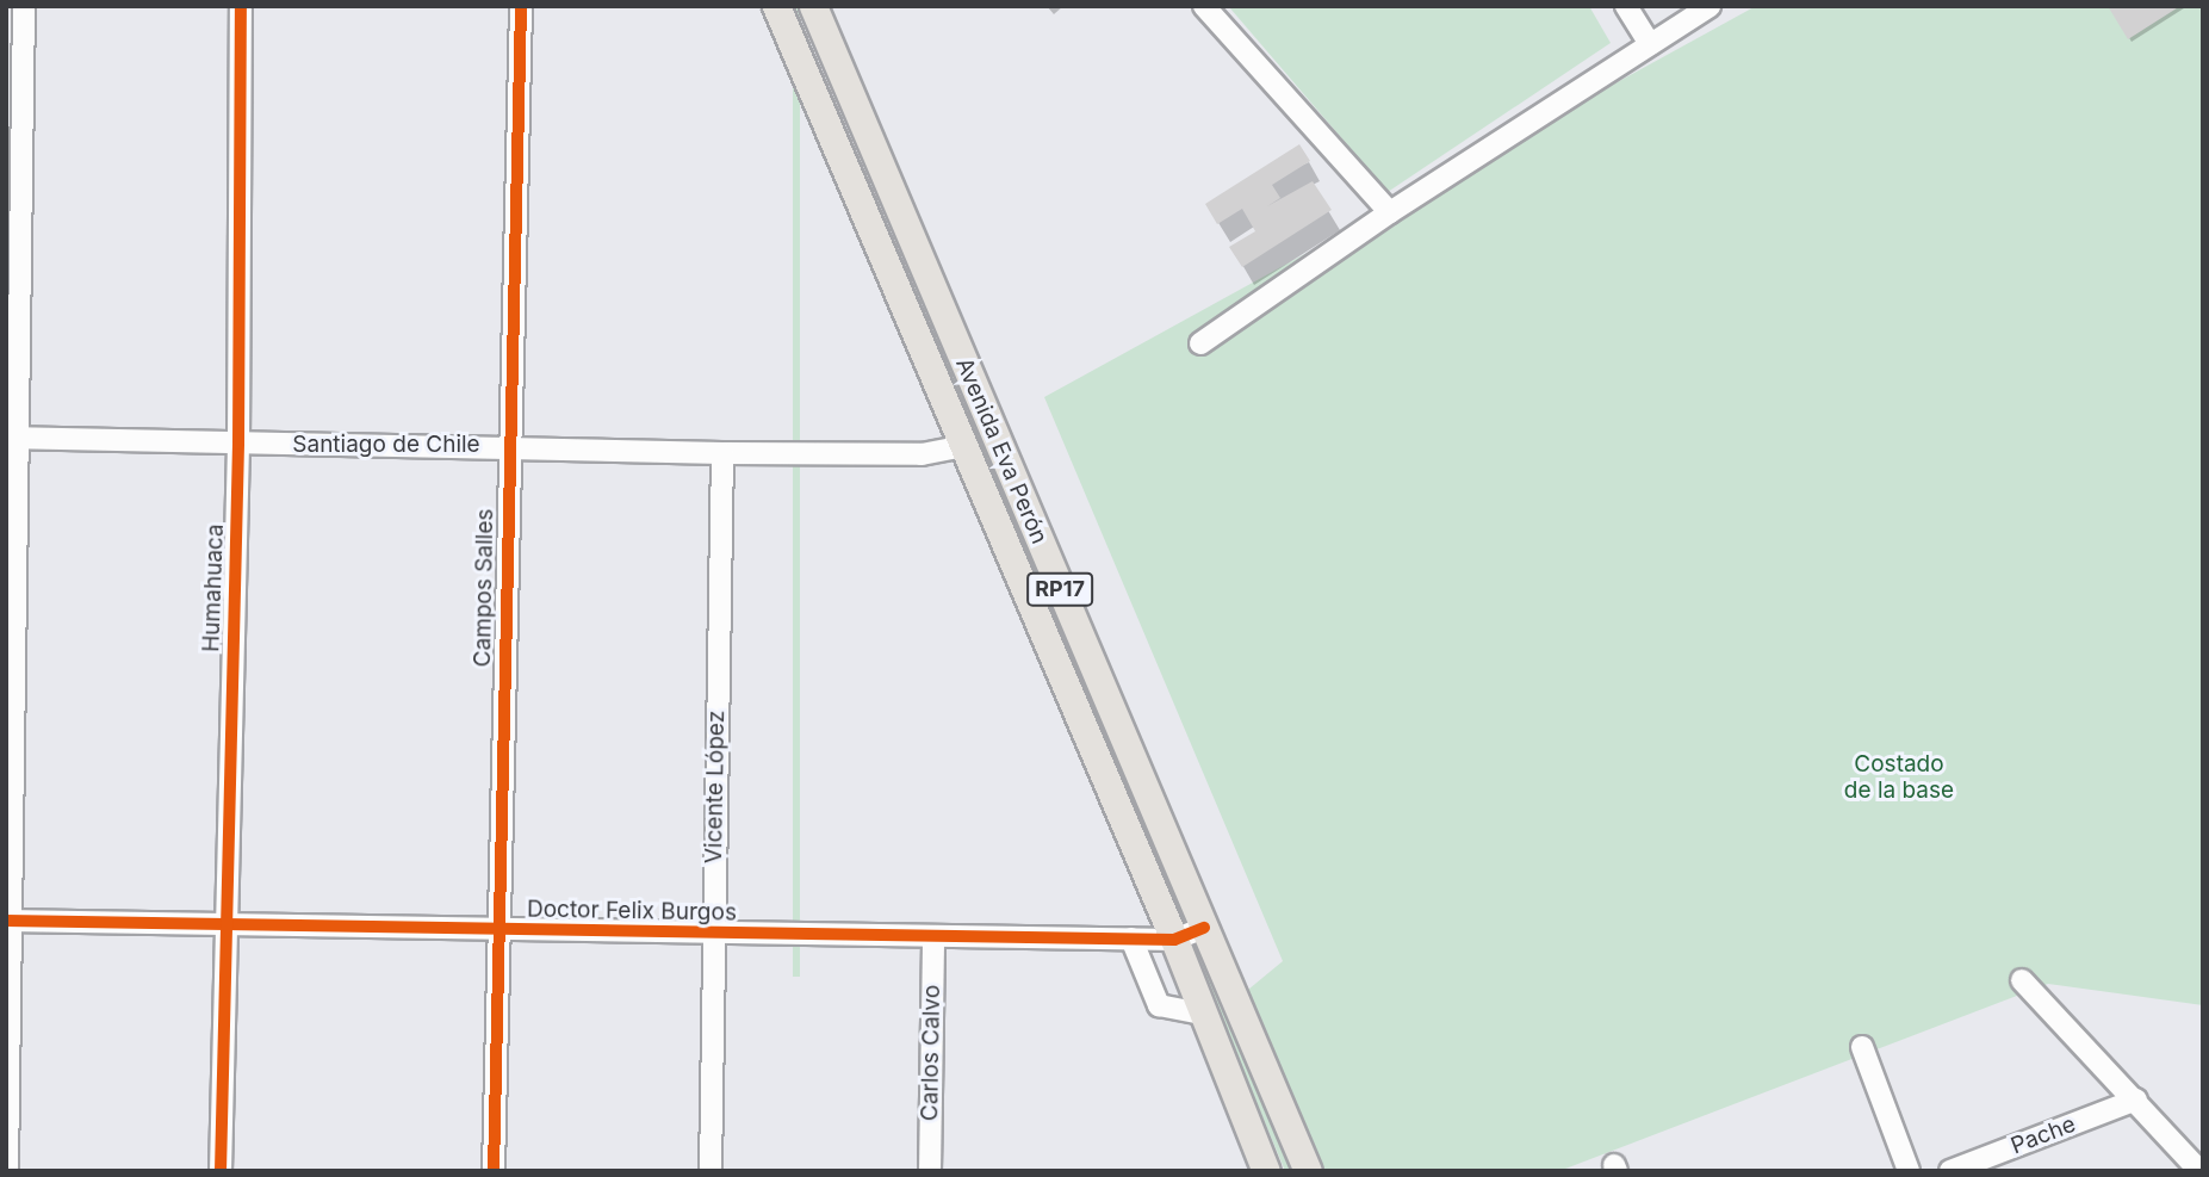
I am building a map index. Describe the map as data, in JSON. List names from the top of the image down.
{
  "streets": {
    "main road": ["Avenida Eva Perón", "RP17"],
    "street": [
      "Santiago de Chile",
      "Humahuaca",
      "Campos Salles",
      "Vicente López",
      "Doctor Felix Burgos",
      "Carlos Calvo",
      "Pache"
    ]
  },
  "crossings": [
    ["Santiago de Chile", "Avenida Eva Perón"],
    ["Santiago de Chile", "Humahuaca"],
    ["Santiago de Chile", "Campos Salles"],
    ["Santiago de Chile", "Vicente López"],
    ["Avenida Eva Perón", "Doctor Felix Burgos"],
    ["Humahuaca", "Doctor Felix Burgos"],
    ["Campos Salles", "Doctor Felix Burgos"],
    ["Vicente López", "Doctor Felix Burgos"],
    ["Doctor Felix Burgos", "Carlos Calvo"]
  ],
  "parks": ["Costado de la base"]
}
